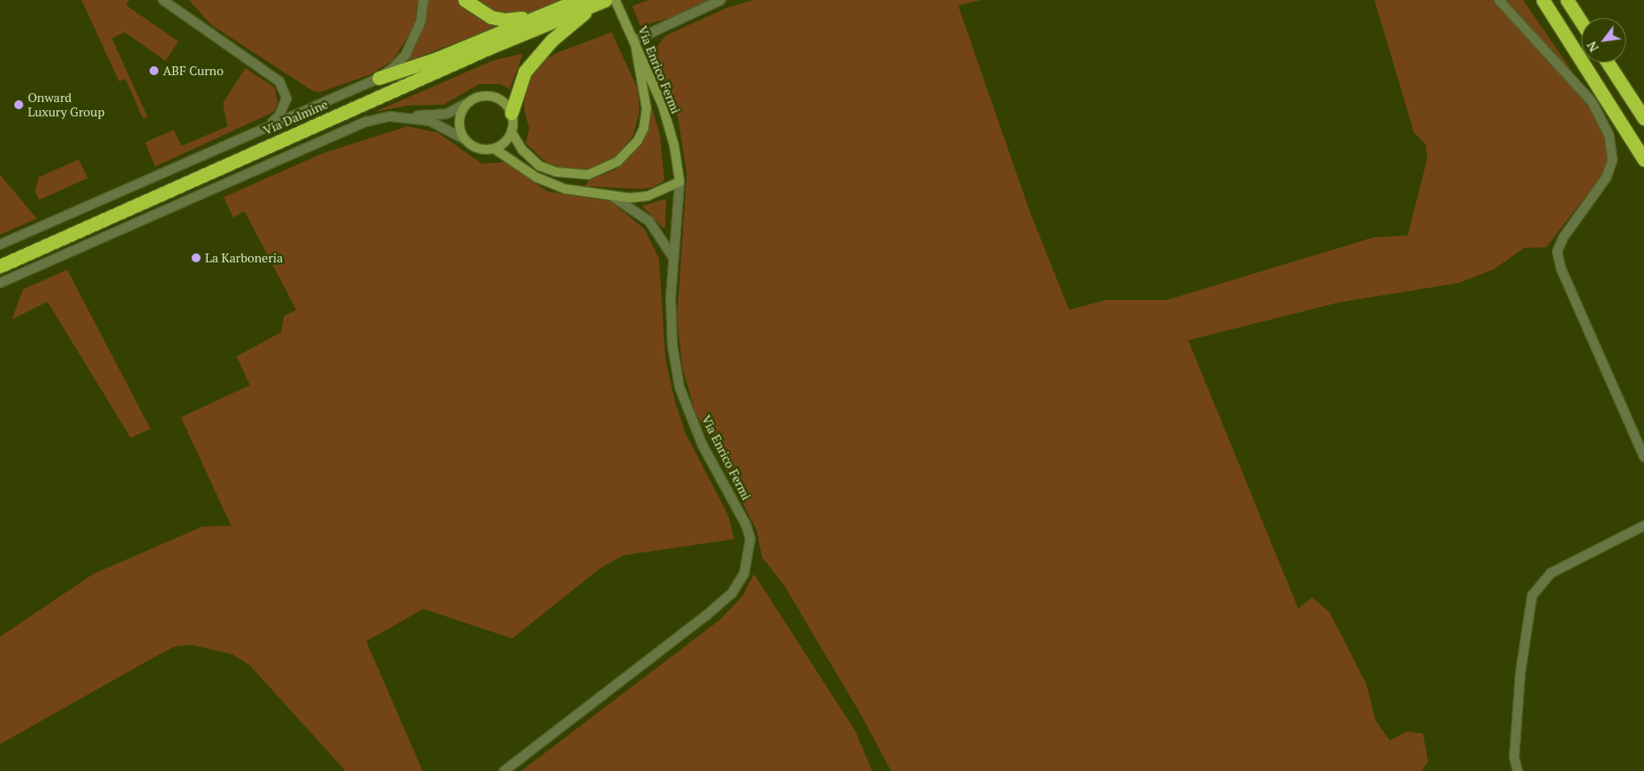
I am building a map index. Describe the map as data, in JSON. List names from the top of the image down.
{
  "streets": {
    "highway": ["Via Dalmine"],
    "street": ["Via Enrico Fermi"]
  },
  "places": ["ABF Curno", "Onward Luxury Group", "La Karboneria"],
  "north": "bottom left"
}
